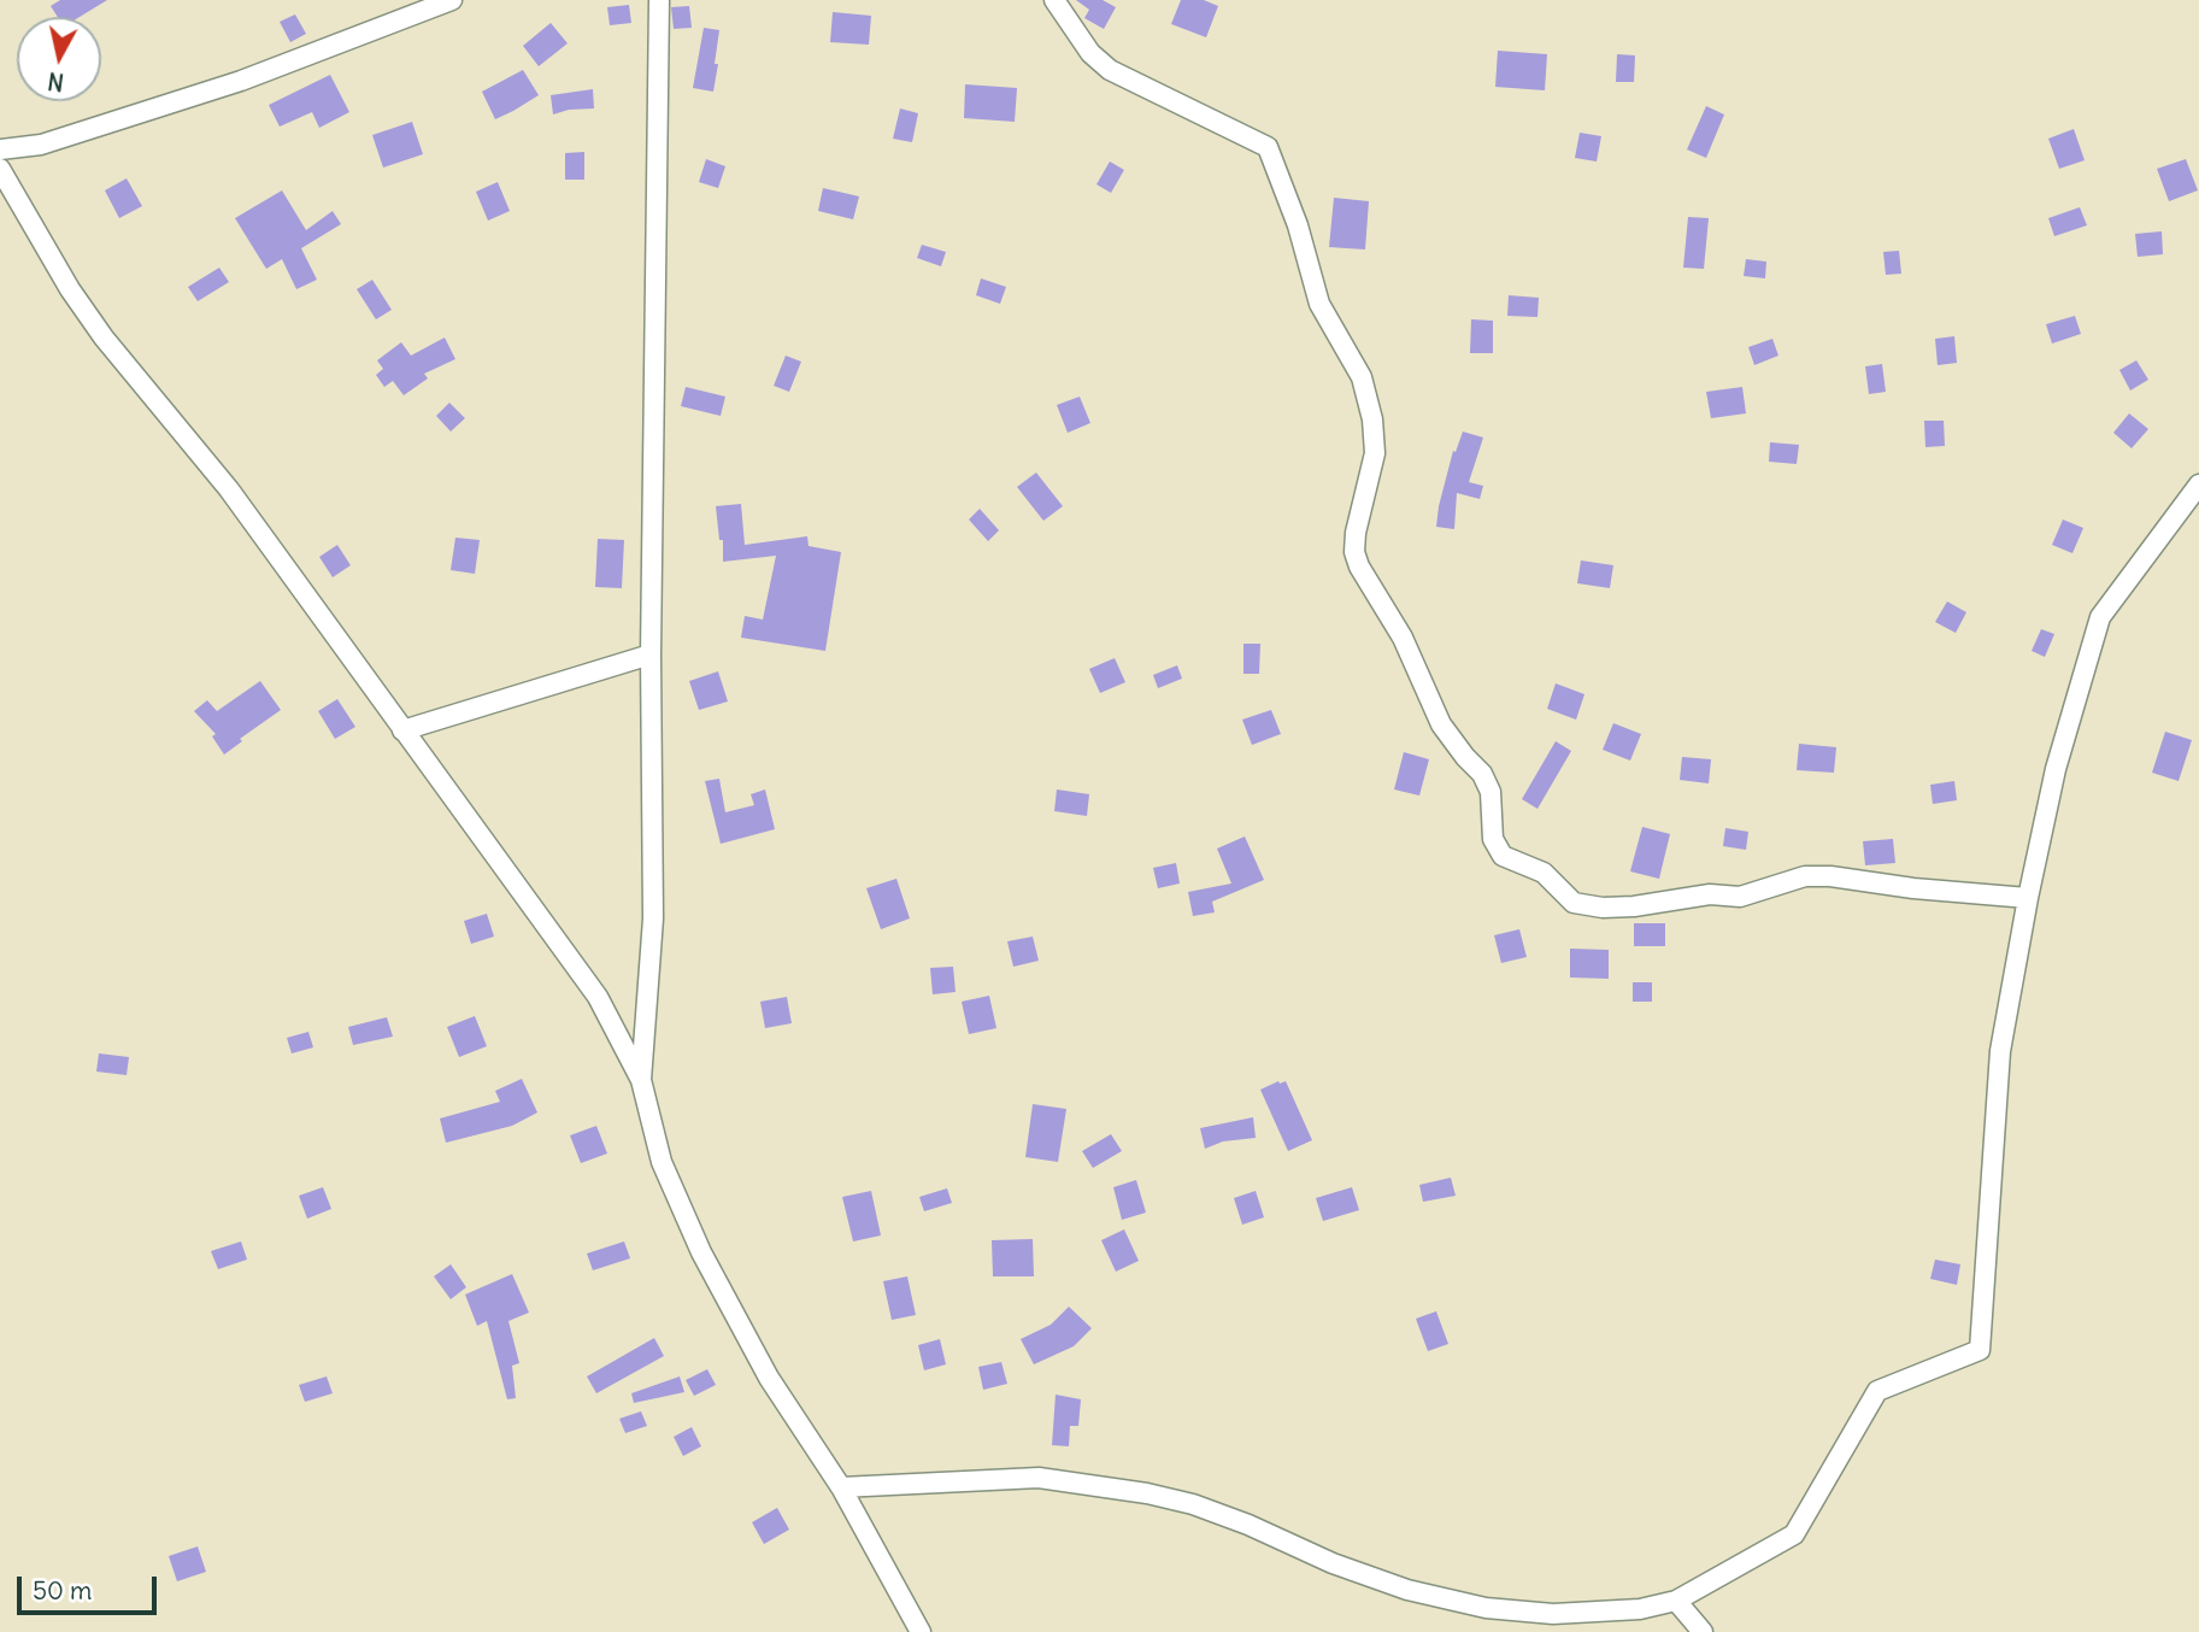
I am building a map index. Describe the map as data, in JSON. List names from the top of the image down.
{
  "scale_bar": "50 m",
  "north": "bottom"
}
